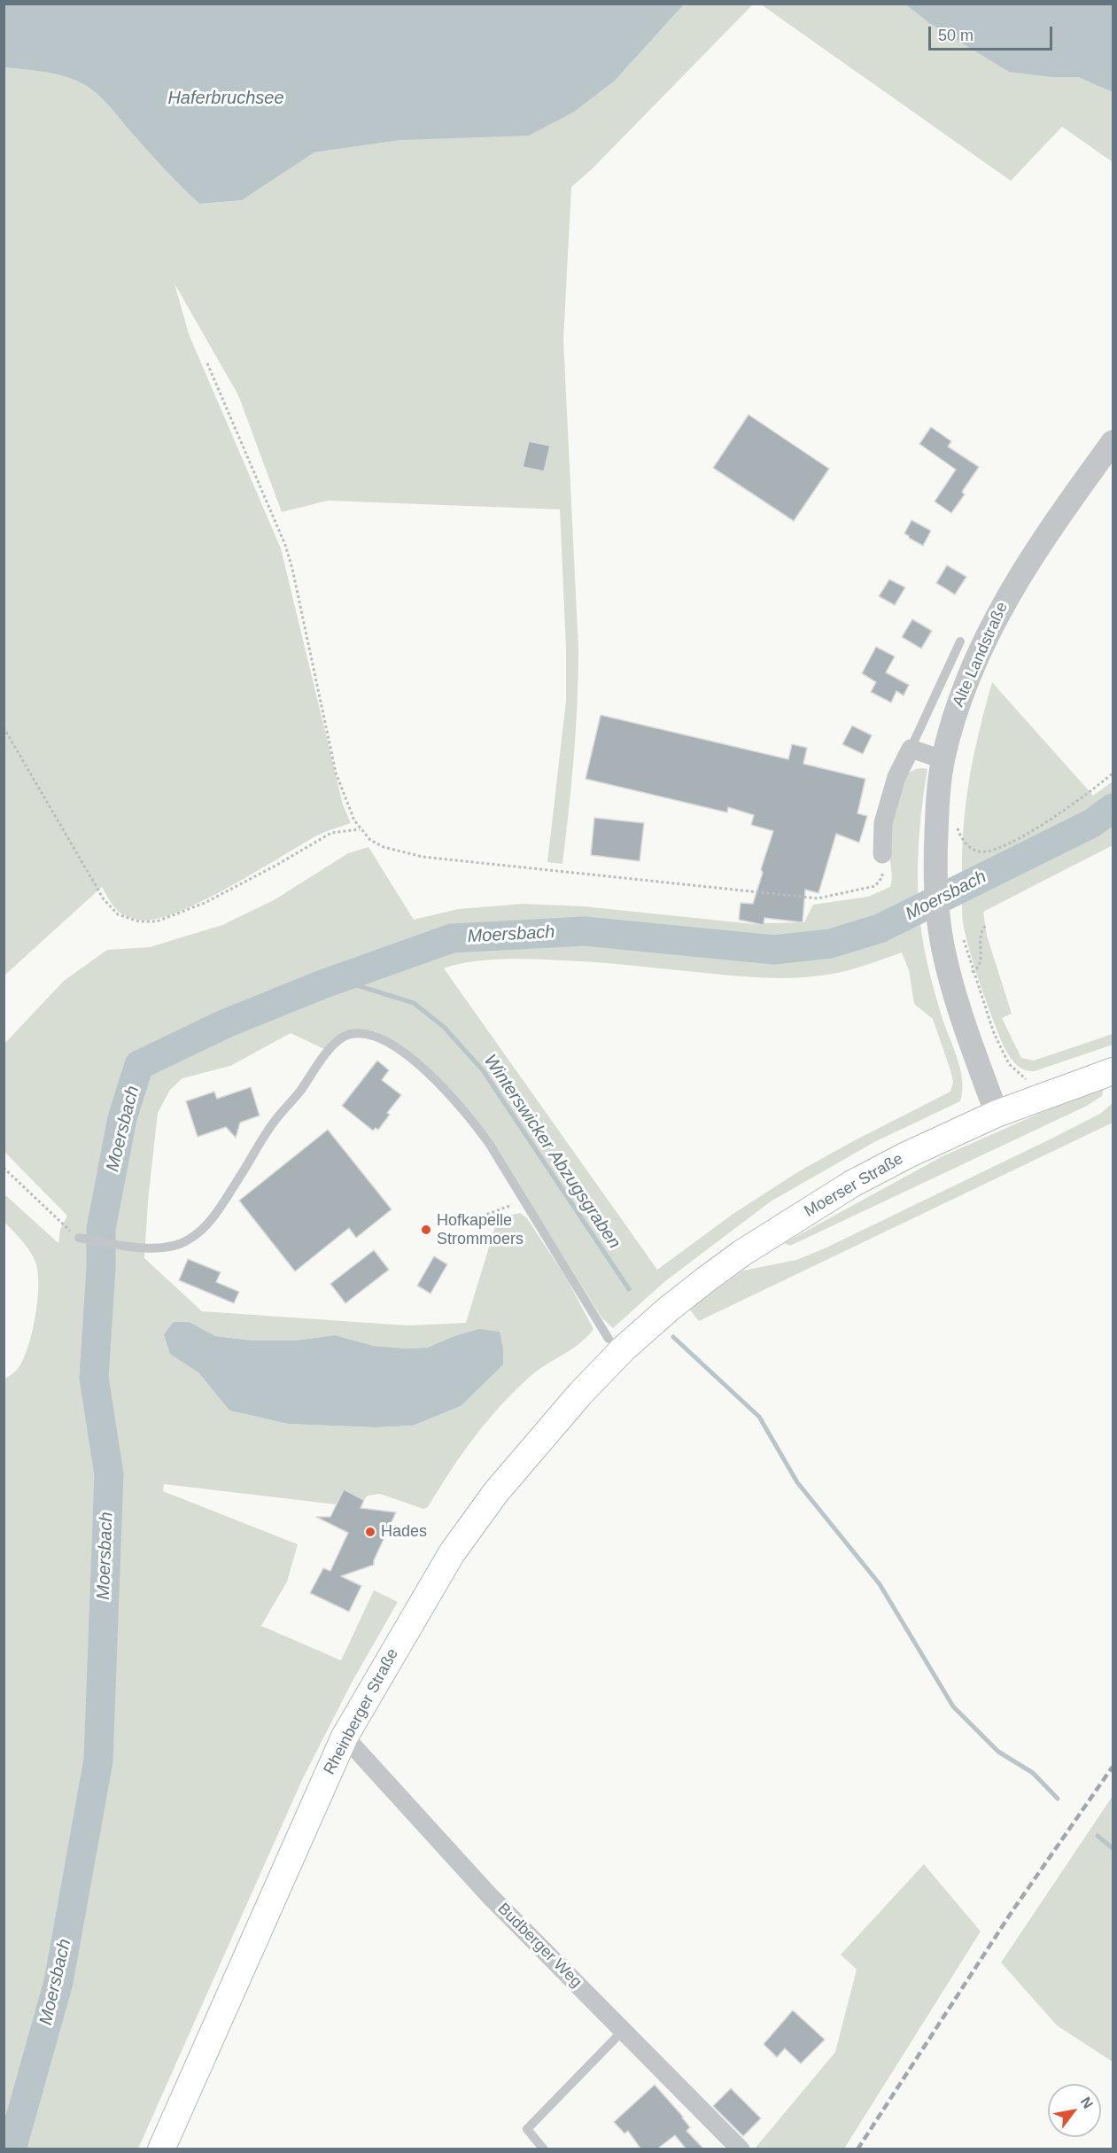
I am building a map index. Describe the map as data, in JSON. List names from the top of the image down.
{
  "streets": {
    "main road": ["Moerser Straße", "Rheinberger Straße"],
    "street": ["Alte Landstraße", "Budberger Weg"]
  },
  "crossings": [
    ["Alte Landstraße", "Moerser Straße"],
    ["Moerser Straße", "Rheinberger Straße"],
    ["Rheinberger Straße", "Budberger Weg"]
  ],
  "water": ["Haferbruchsee", "Moersbach", "Winterswicker Abzugsgraben"],
  "places": ["Hofkapelle Strommoers", "Hades"],
  "scale_bar": "50 m",
  "north": "top right"
}
